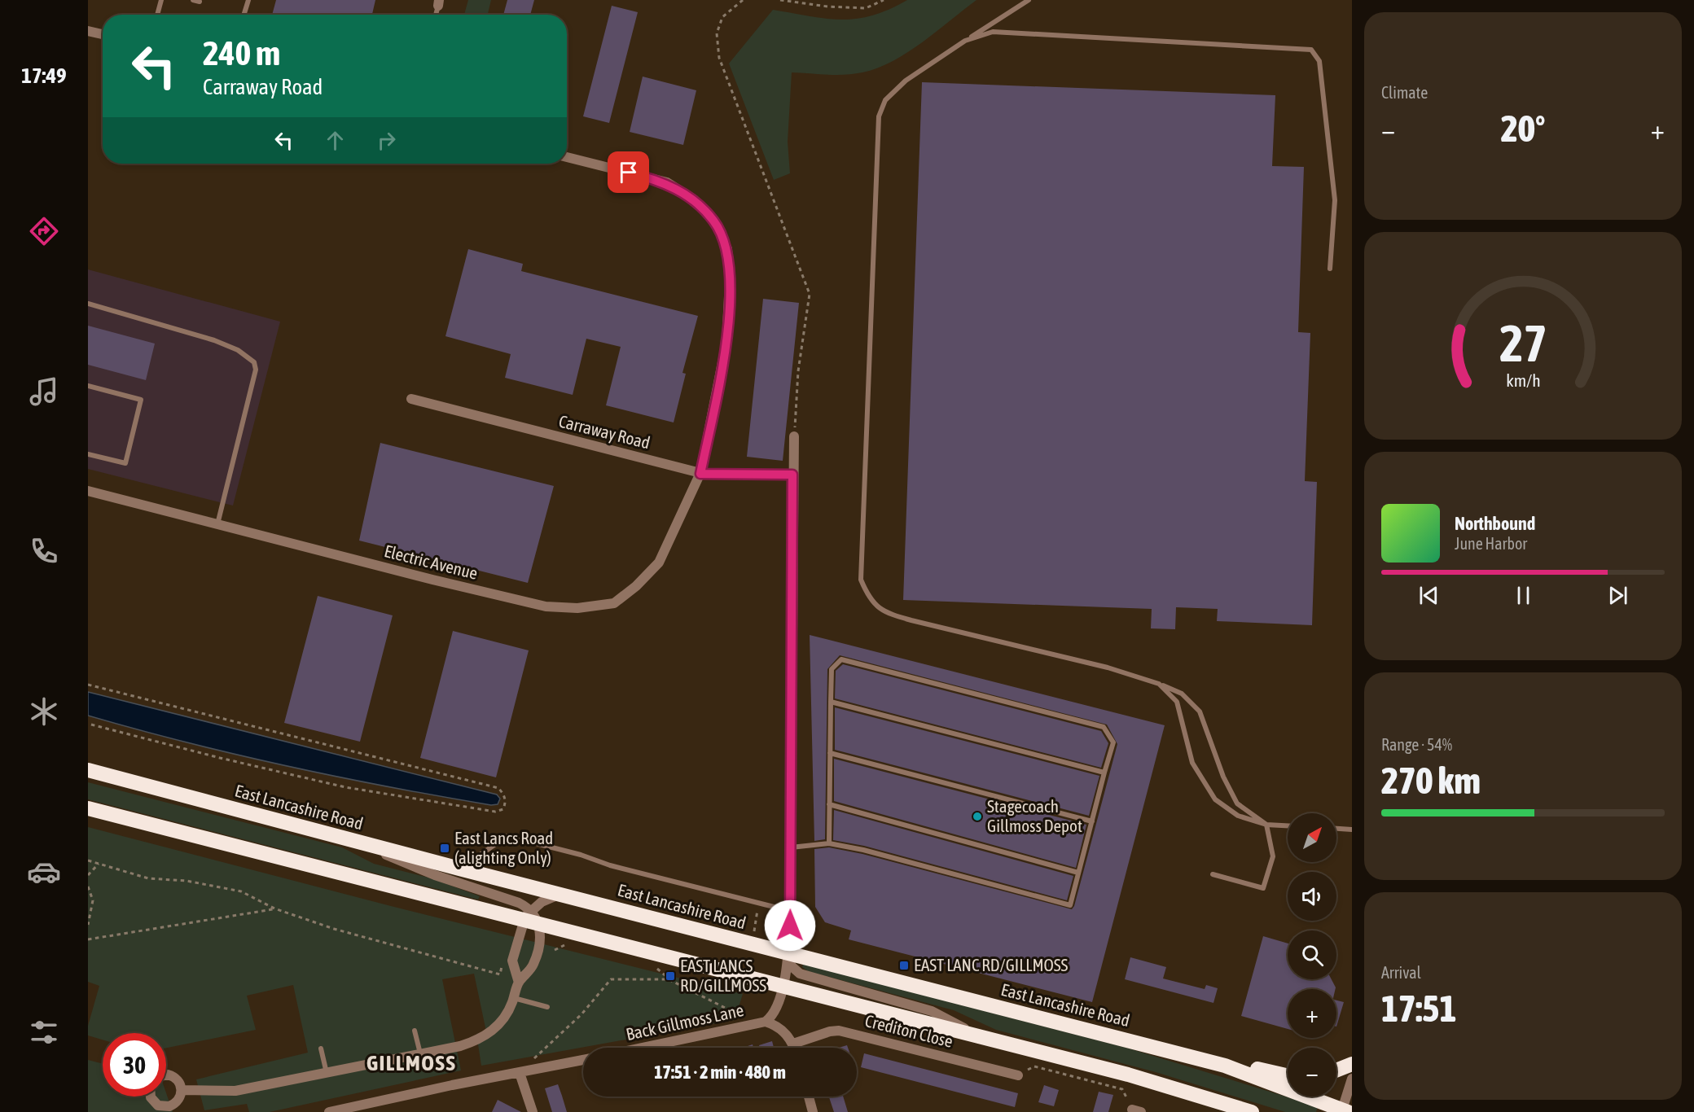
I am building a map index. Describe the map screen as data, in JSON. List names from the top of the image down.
{
  "streets": {
    "highway": ["East Lancashire Road"],
    "street": [
      "Carraway Road",
      "Electric Avenue",
      "Back Gillmoss Lane",
      "Crediton Close"
    ]
  },
  "crossings": [
    ["Carraway Road", "Electric Avenue"],
    ["Carraway Road", "Back Gillmoss Lane"],
    ["East Lancashire Road", "Back Gillmoss Lane"]
  ],
  "districts": ["GILLMOSS"],
  "places": {
    "other": ["Stagecoach Gillmoss Depot"],
    "transit": ["East Lancs Road (alighting Only)", "EAST LANC RD/GILLMOSS", "EAST LANCS RD/GILLMOSS"]
  },
  "north": "top right",
  "page": {
    "tabs": "17:49",
    "tile": [
      "Climate",
      ["Range · 54%", "270 km"],
      ["Arrival", "17:51"]
    ],
    "turn": ["240 m", "Carraway Road"],
    "heat": ["−", "20°", "+"],
    "song": ["Northbound", "June Harbor"],
    "map_buttons": ["+", "−"],
    "limit": "30",
    "trip": "17:51 · 2 min · 480 m",
    "gauge": ["27", "km/h"]
  }
}
